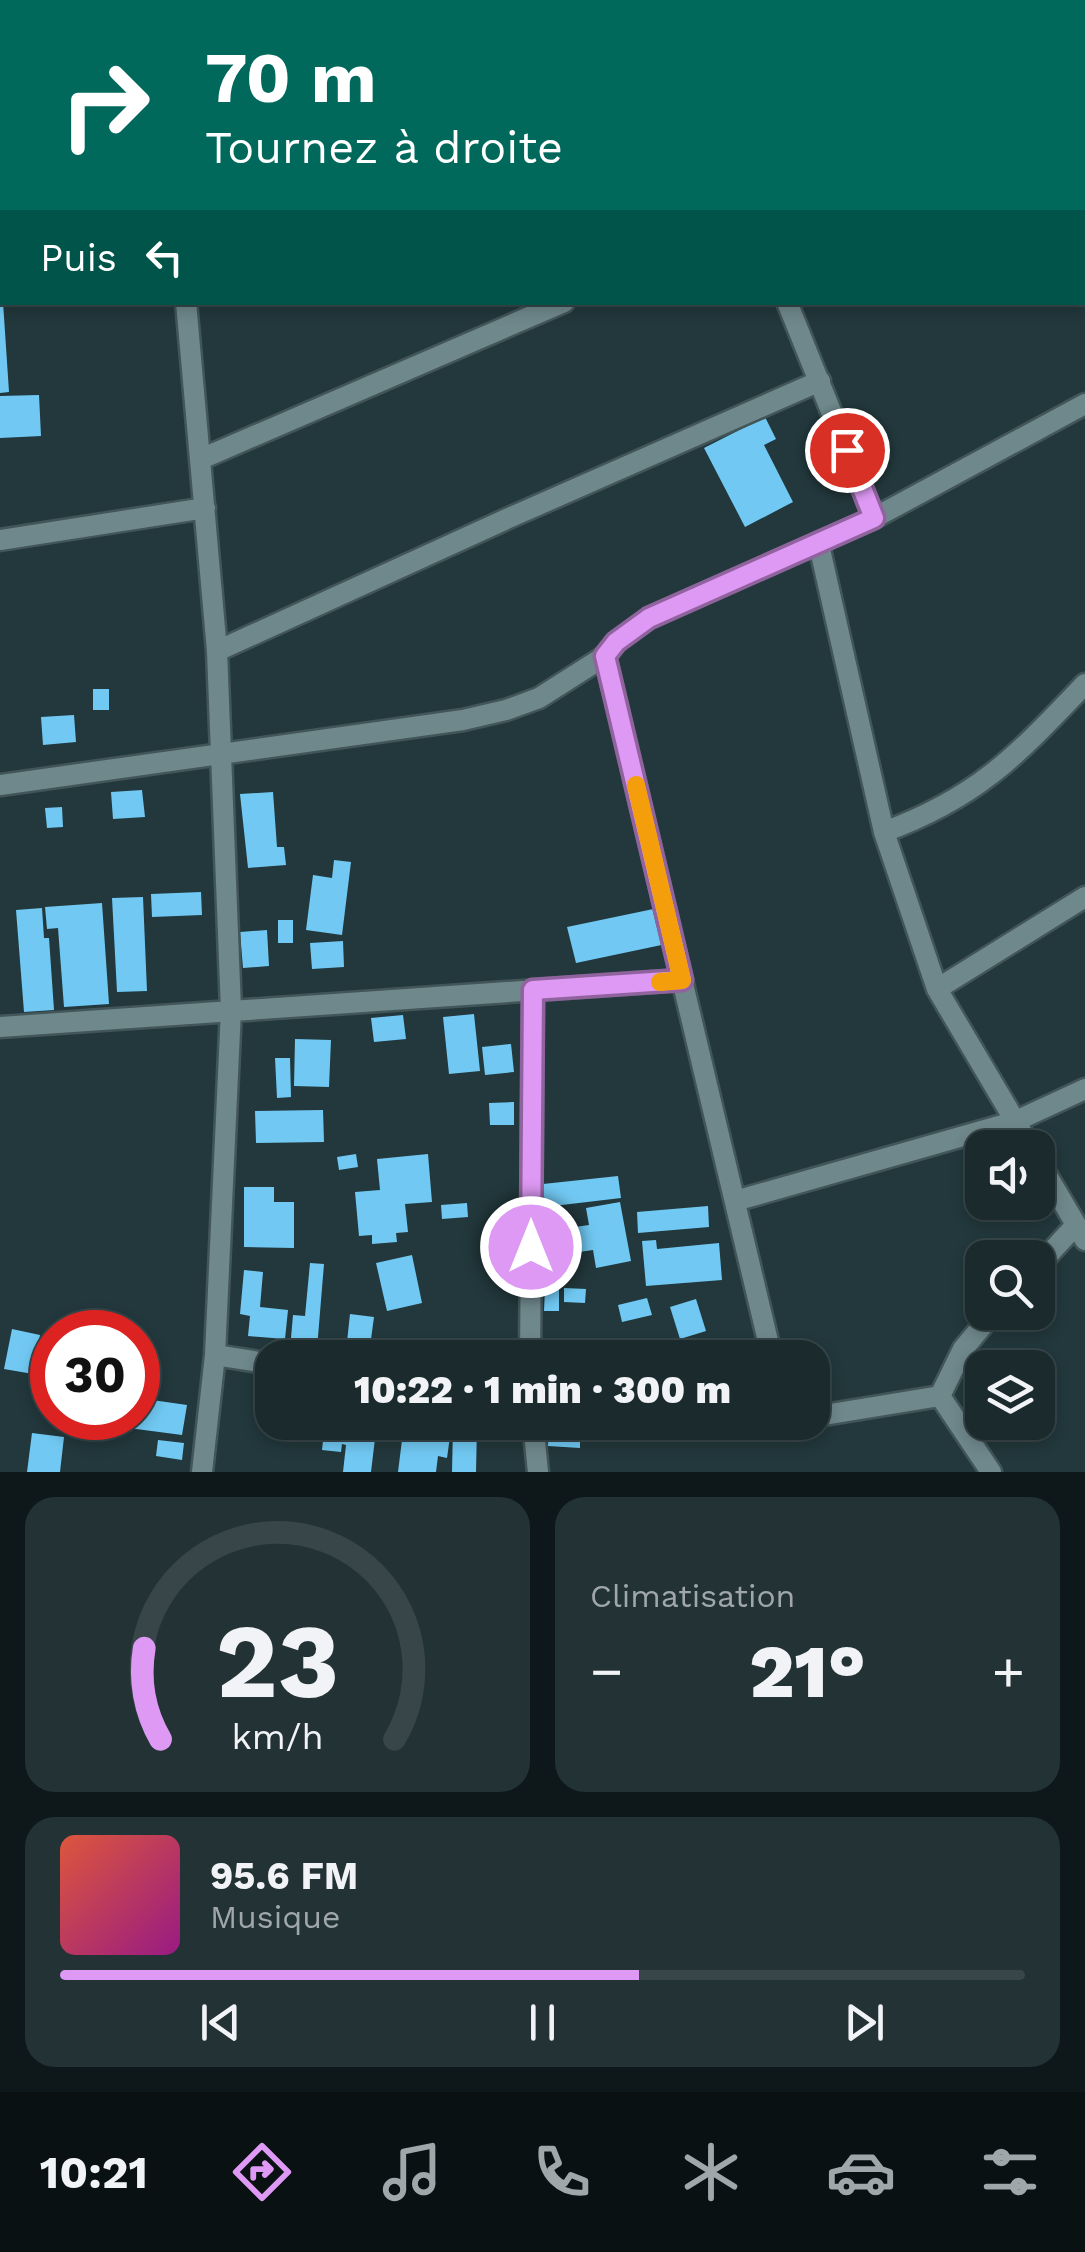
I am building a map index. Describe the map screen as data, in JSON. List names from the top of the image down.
{
  "page": {
    "turn": ["70 m", "Tournez à droite"],
    "then": "Puis",
    "limit": "30",
    "trip": "10:22 · 1 min · 300 m",
    "tile": "Climatisation",
    "heat": ["−", "21°", "+"],
    "song": ["95.6 FM", "Musique"],
    "tabs": "10:21",
    "gauge": ["23", "km/h"]
  }
}
